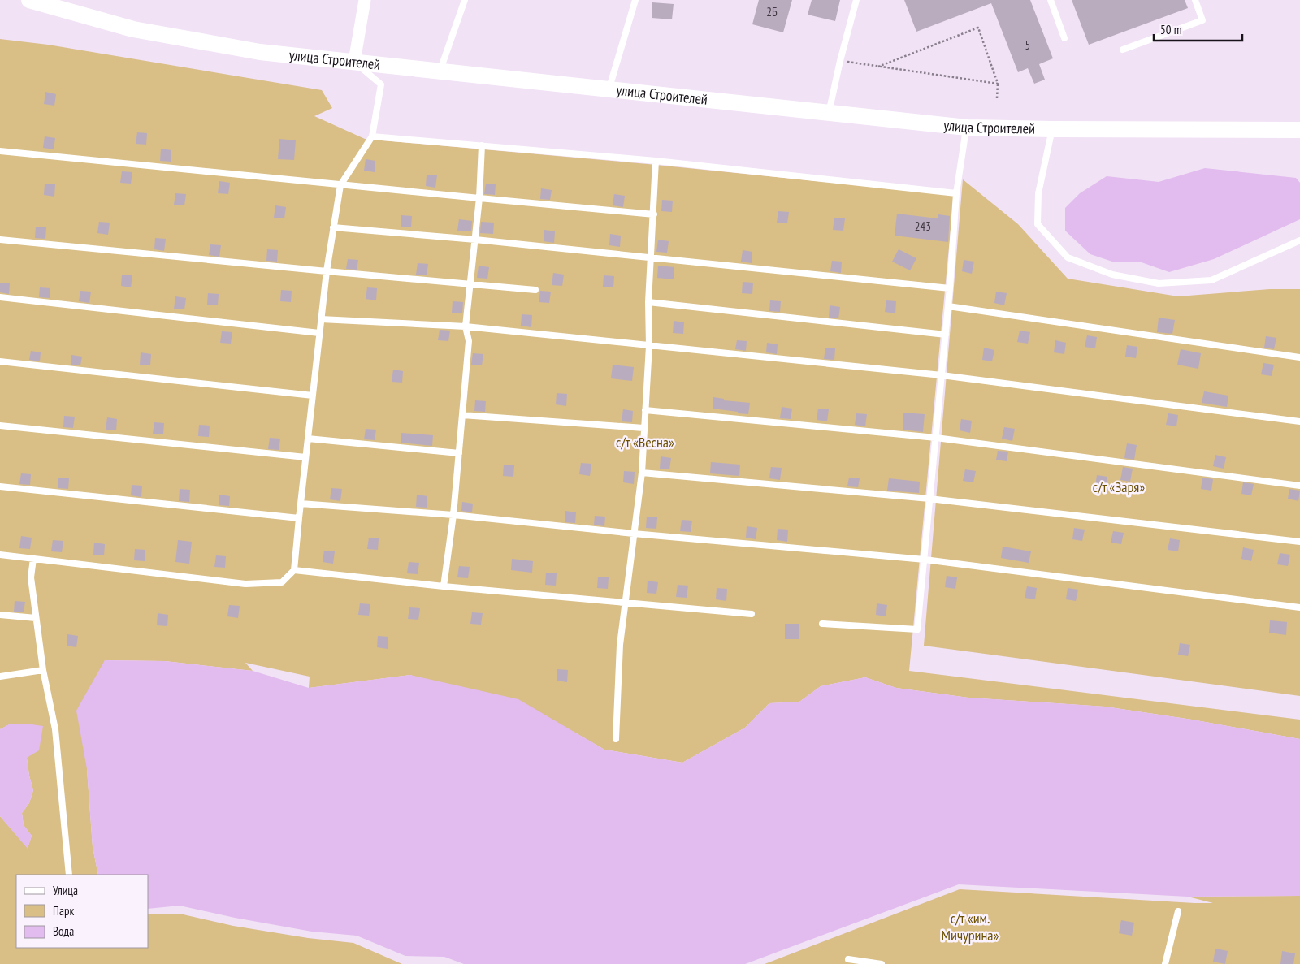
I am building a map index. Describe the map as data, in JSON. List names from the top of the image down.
{
  "streets": {
    "main road": ["улица Строителей"]
  },
  "parks": ["с/т «Весна»", "с/т «Заря»", "с/т «им. Мичурина»"],
  "house_numbers": ["2Б", "5", "243"],
  "legend": ["Улица", "Парк", "Вода"],
  "scale_bar": "50 m"
}
